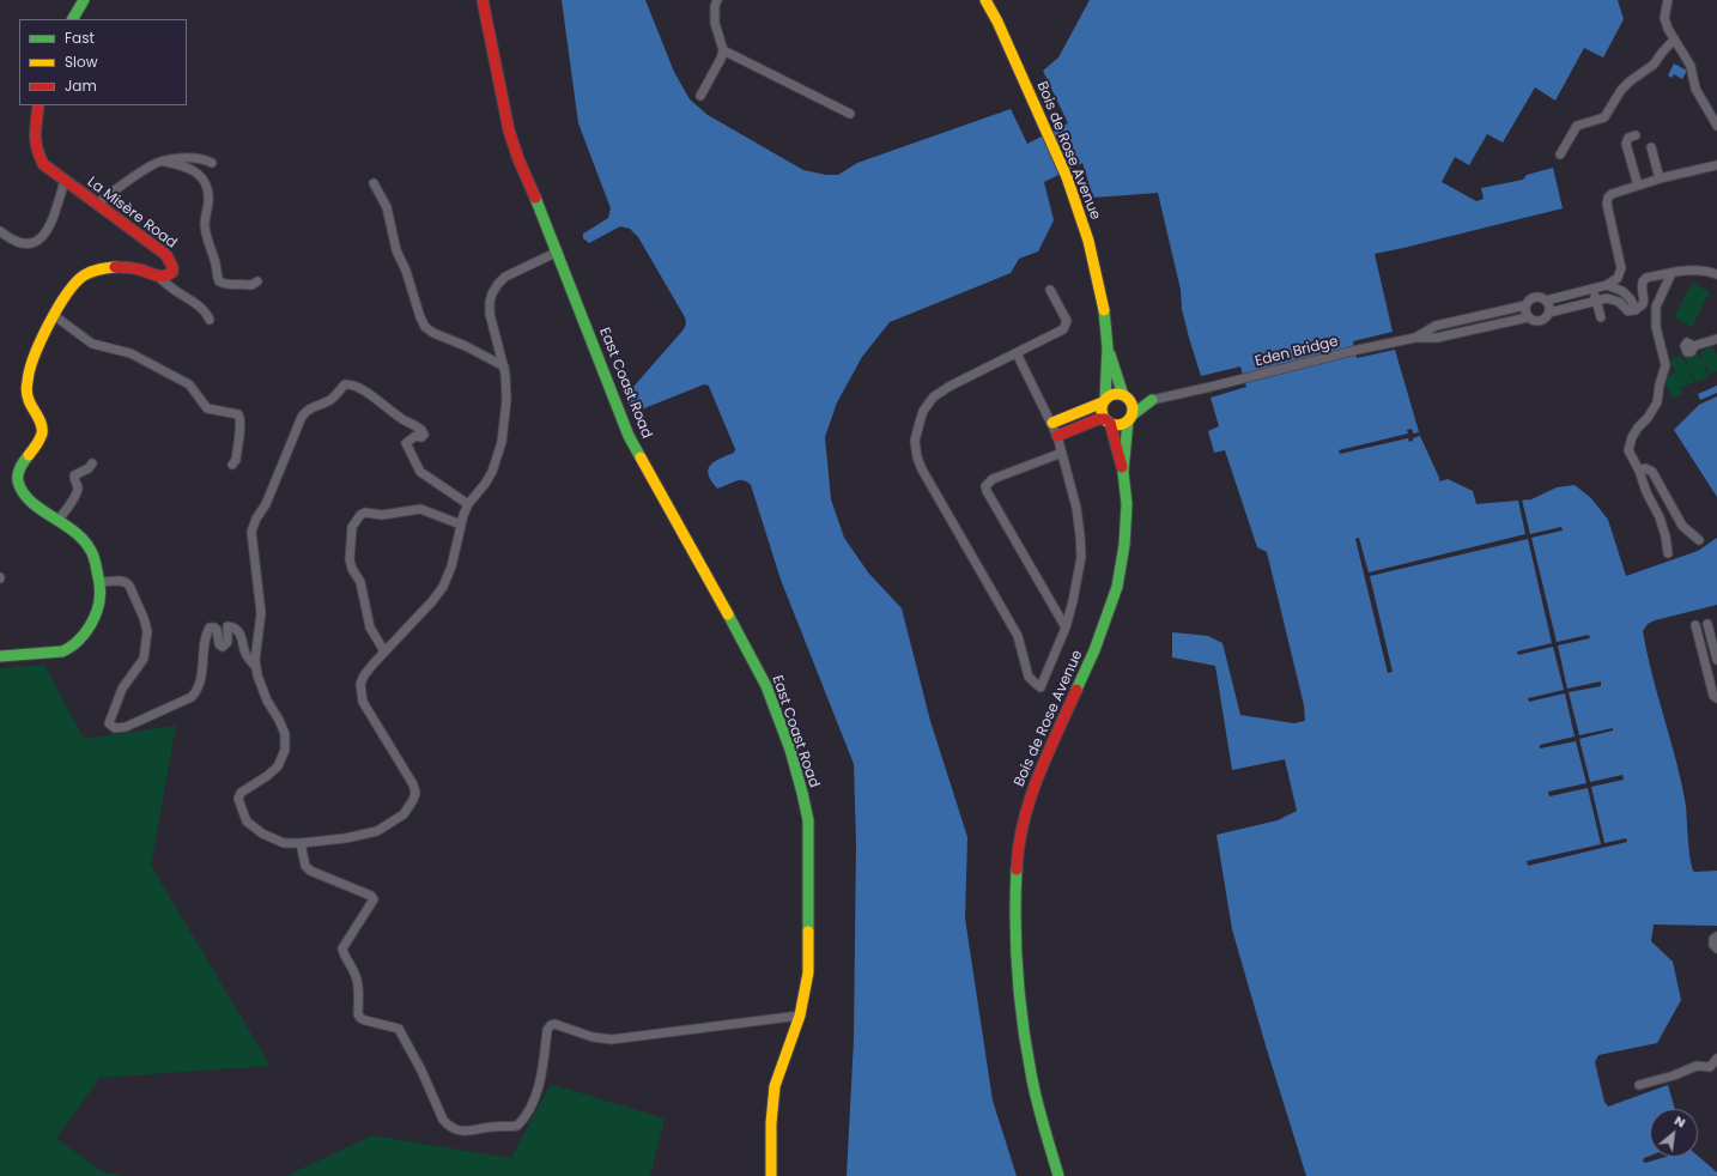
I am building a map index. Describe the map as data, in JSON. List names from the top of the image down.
{
  "streets": {
    "main road": ["Bois de Rose Avenue", "La Misère Road", "East Coast Road"],
    "street": ["Eden Bridge"]
  },
  "legend": ["Fast", "Slow", "Jam"],
  "north": "top right"
}
